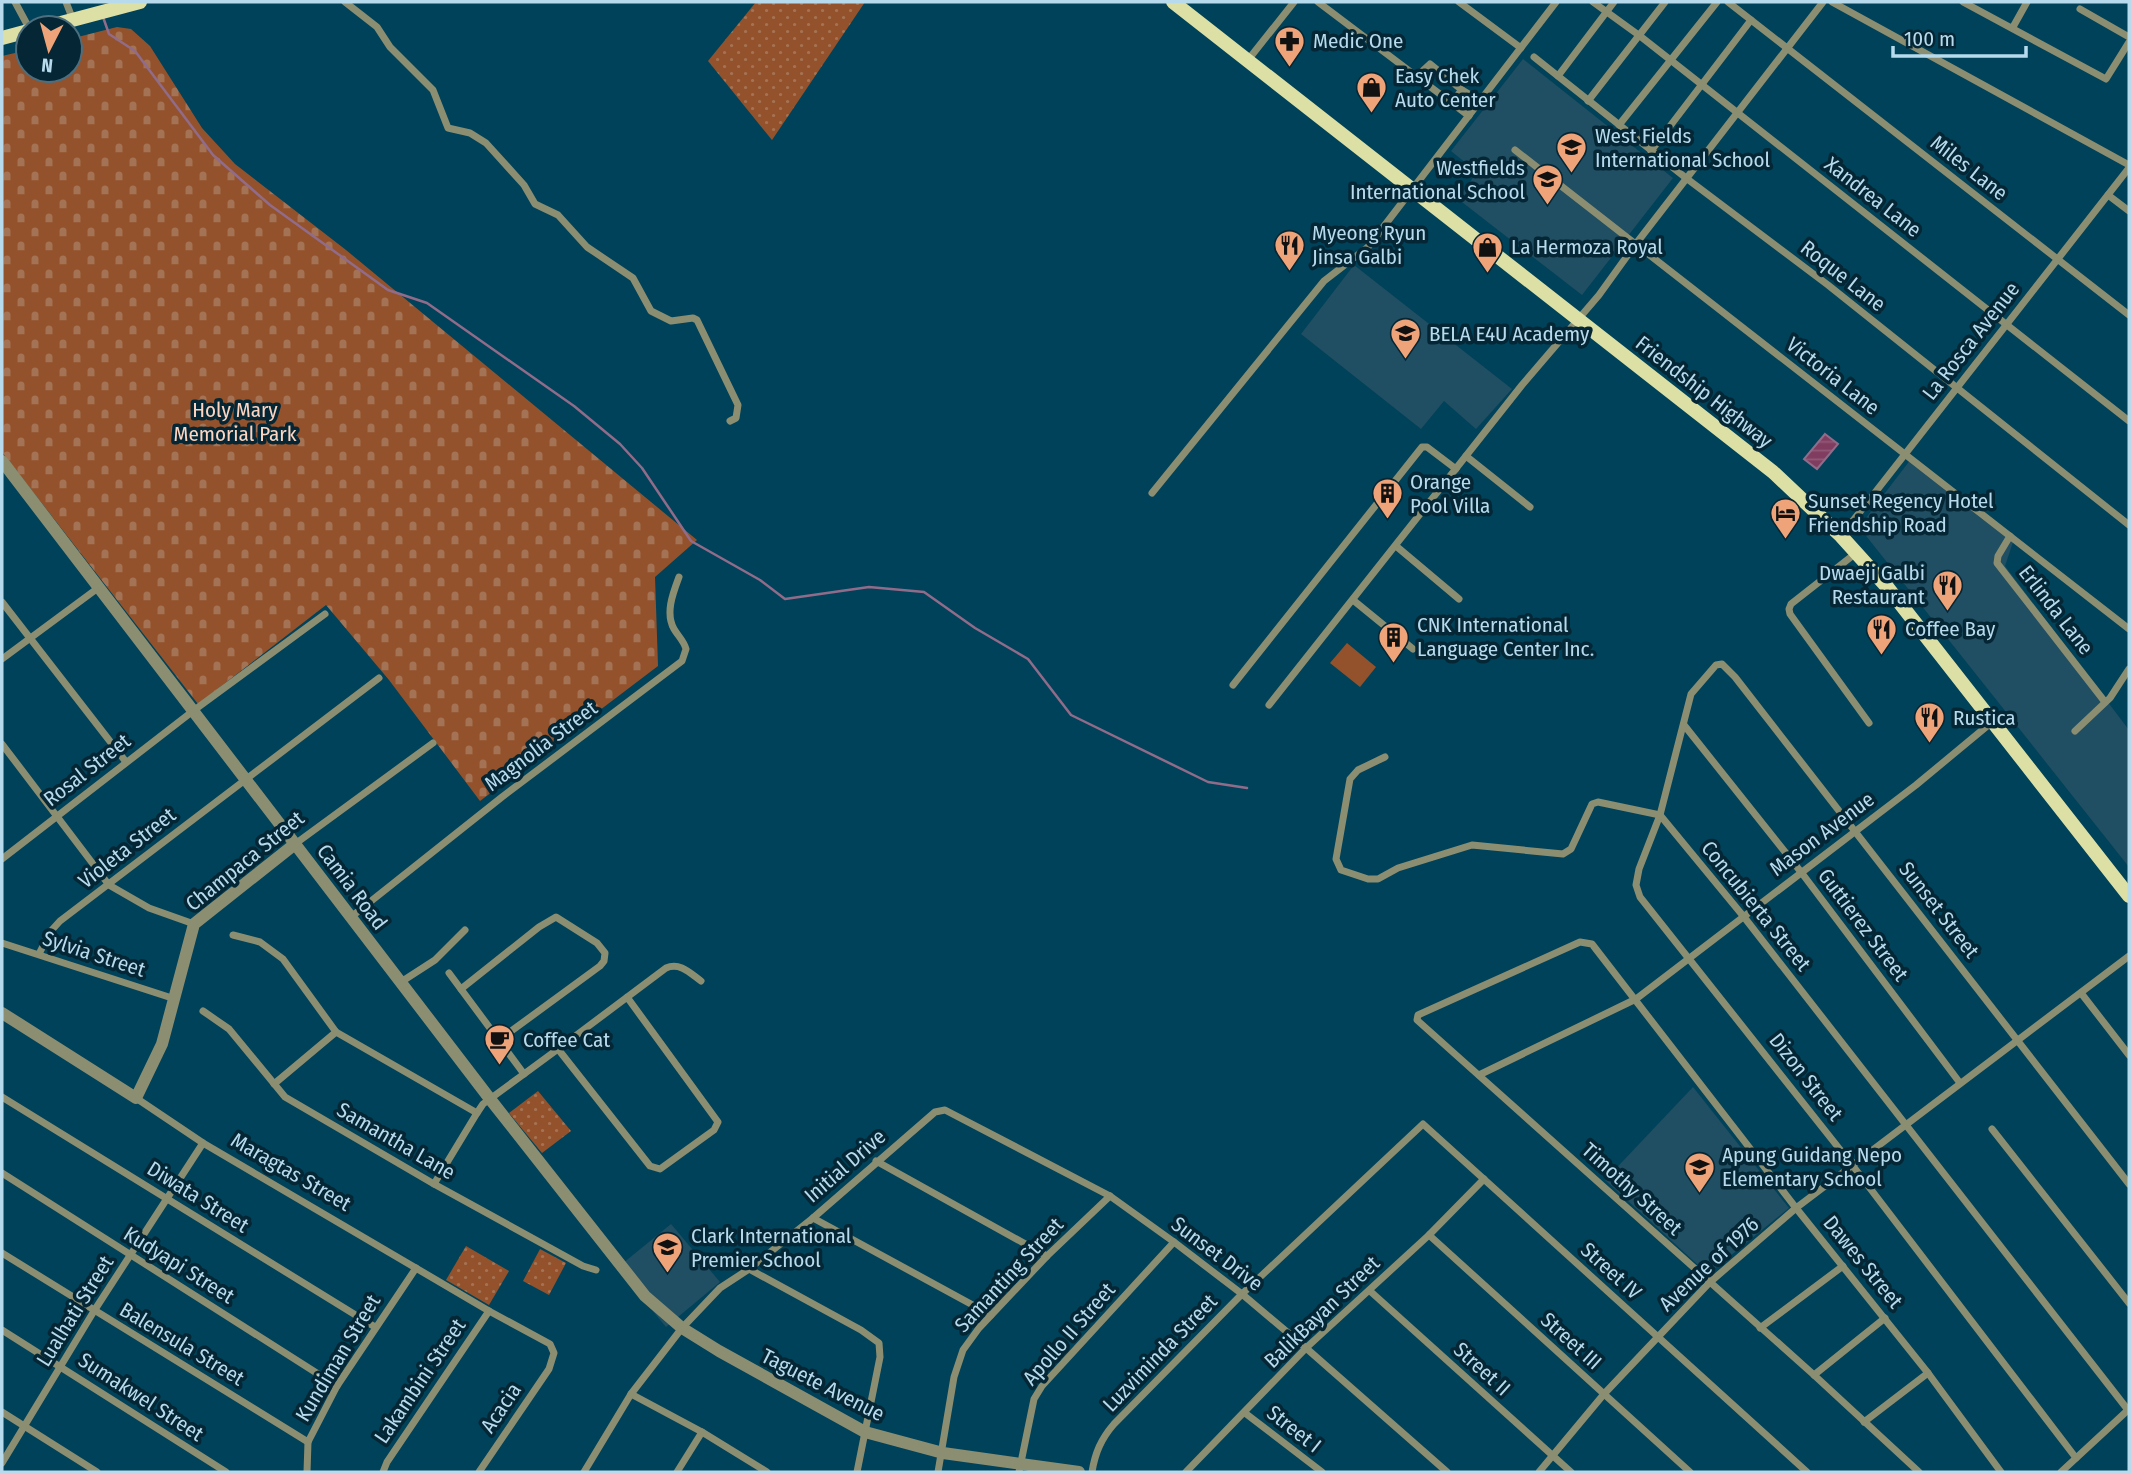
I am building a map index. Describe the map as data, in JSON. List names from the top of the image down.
{
  "streets": {
    "main road": ["Friendship Highway"],
    "street": [
      "Miles Lane",
      "Xandrea Lane",
      "Roque Lane",
      "La Rosca Avenue",
      "Victoria Lane",
      "Erlinda Lane",
      "Magnolia Street",
      "Rosal Street",
      "Mason Avenue",
      "Violeta Street",
      "Champaca Street",
      "Camia Road",
      "Concubierta Street",
      "Sunset Street",
      "Guttierez Street",
      "Sylvia Street",
      "Dizon Street",
      "Samantha Lane",
      "Initial Drive",
      "Maragtas Street",
      "Timothy Street",
      "Diwata Street",
      "Sunset Drive",
      "Dawes Street",
      "Avenue of 1976",
      "Kudyapi Street",
      "Street IV",
      "Samanting Street",
      "Lualhati Street",
      "BalikBayan Street",
      "Apollo II Street",
      "Street III",
      "Balensula Street",
      "Luzviminda Street",
      "Kundiman Street",
      "Street II",
      "Lakambini Street",
      "Taguete Avenue",
      "Sumakwel Street",
      "Acacia",
      "Street I"
    ]
  },
  "crossings": [
    ["Miles Lane", "La Rosca Avenue"],
    ["Xandrea Lane", "La Rosca Avenue"],
    ["Roque Lane", "La Rosca Avenue"],
    ["La Rosca Avenue", "Victoria Lane"],
    ["La Rosca Avenue", "Friendship Highway"],
    ["Victoria Lane", "Erlinda Lane"],
    ["Friendship Highway", "Mason Avenue"],
    ["Magnolia Street", "Camia Road"],
    ["Rosal Street", "Camia Road"],
    ["Mason Avenue", "Concubierta Street"],
    ["Mason Avenue", "Sunset Street"],
    ["Mason Avenue", "Guttierez Street"],
    ["Mason Avenue", "Dizon Street"],
    ["Mason Avenue", "Timothy Street"],
    ["Mason Avenue", "Dawes Street"],
    ["Violeta Street", "Camia Road"],
    ["Violeta Street", "Sylvia Street"],
    ["Champaca Street", "Camia Road"],
    ["Champaca Street", "Sylvia Street"],
    ["Champaca Street", "Maragtas Street"],
    ["Camia Road", "Initial Drive"],
    ["Camia Road", "Taguete Avenue"],
    ["Concubierta Street", "Dizon Street"],
    ["Concubierta Street", "Avenue of 1976"],
    ["Sunset Street", "Guttierez Street"],
    ["Sunset Street", "Avenue of 1976"],
    ["Guttierez Street", "Avenue of 1976"],
    ["Dizon Street", "Avenue of 1976"],
    ["Initial Drive", "Sunset Drive"],
    ["Initial Drive", "Taguete Avenue"],
    ["Maragtas Street", "Lualhati Street"],
    ["Maragtas Street", "Kundiman Street"],
    ["Maragtas Street", "Lakambini Street"],
    ["Maragtas Street", "Acacia"],
    ["Timothy Street", "Dawes Street"],
    ["Timothy Street", "Avenue of 1976"],
    ["Diwata Street", "Lualhati Street"],
    ["Diwata Street", "Kundiman Street"],
    ["Sunset Drive", "Samanting Street"],
    ["Sunset Drive", "BalikBayan Street"],
    ["Sunset Drive", "Apollo II Street"],
    ["Sunset Drive", "Luzviminda Street"],
    ["Dawes Street", "Avenue of 1976"],
    ["Avenue of 1976", "Street IV"],
    ["Avenue of 1976", "Street III"],
    ["Avenue of 1976", "Street II"],
    ["Kudyapi Street", "Lualhati Street"],
    ["Kudyapi Street", "Kundiman Street"],
    ["Street IV", "BalikBayan Street"],
    ["Street IV", "Luzviminda Street"],
    ["Samanting Street", "Taguete Avenue"],
    ["Lualhati Street", "Balensula Street"],
    ["Lualhati Street", "Sumakwel Street"],
    ["BalikBayan Street", "Street III"],
    ["BalikBayan Street", "Street II"],
    ["BalikBayan Street", "Street I"],
    ["Apollo II Street", "Taguete Avenue"],
    ["Balensula Street", "Kundiman Street"]
  ],
  "parks": ["Holy Mary Memorial Park"],
  "places": {
    "pharmacy": ["Medic One"],
    "shop": ["Easy Chek Auto Center", "La Hermoza Royal"],
    "school or university": [
      "West Fields International School",
      "Westfields International School",
      "BELA E4U Academy",
      "Apung Guidang Nepo Elementary School",
      "Clark International Premier School"
    ],
    "restaurant": [
      "Myeong Ryun Jinsa Galbi",
      "Dwaeji Galbi Restaurant",
      "Coffee Bay",
      "Rustica"
    ],
    "building": ["Orange Pool Villa", "CNK International Language Center Inc."],
    "hotel": ["Sunset Regency Hotel Friendship Road"],
    "cafe": ["Coffee Cat"]
  },
  "scale_bar": "100 m",
  "north": "bottom"
}
